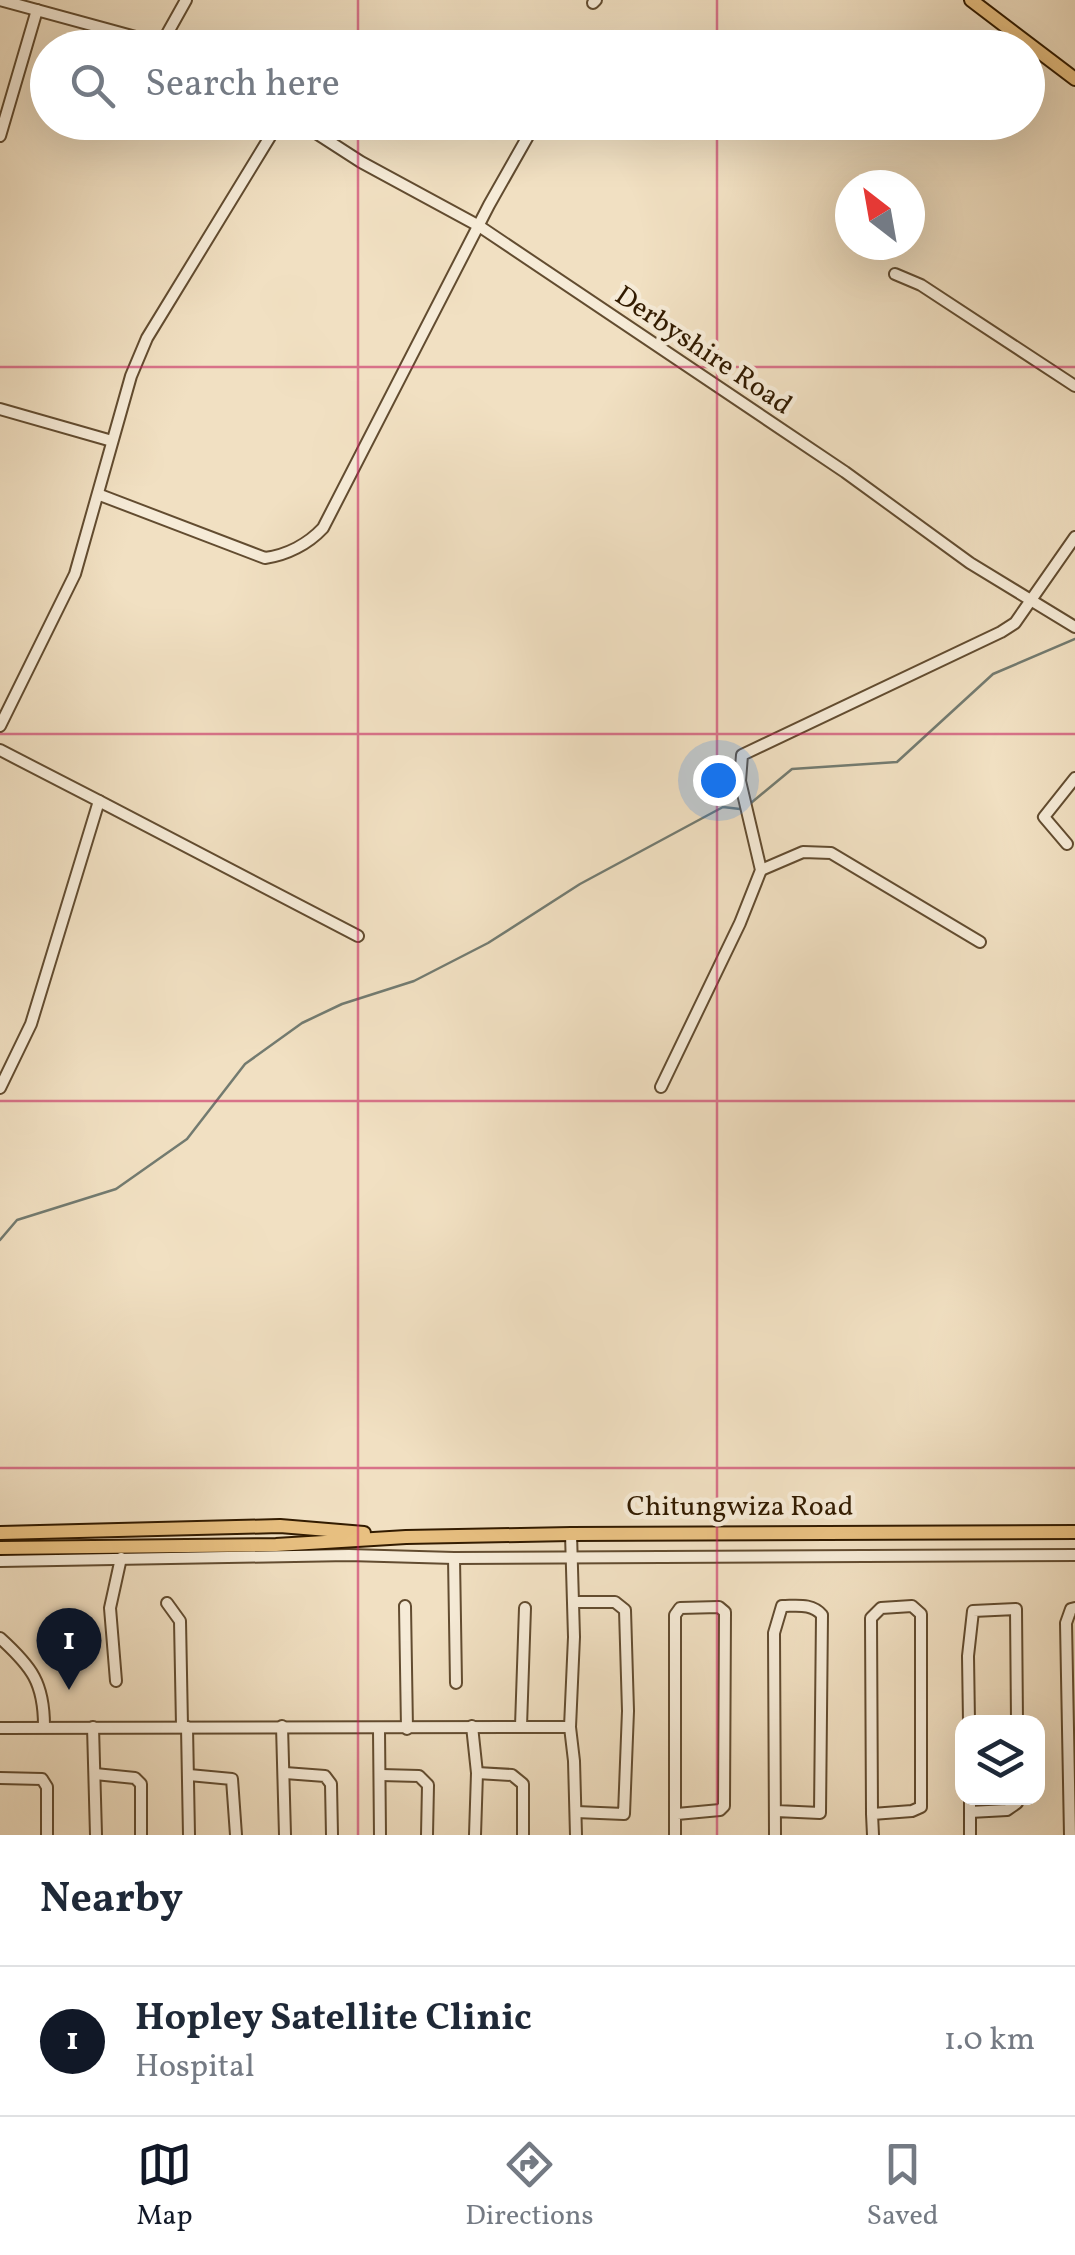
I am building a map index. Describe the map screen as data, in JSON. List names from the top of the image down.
{
  "streets": {
    "main road": ["Chitungwiza Road"],
    "street": ["Derbyshire Road"]
  },
  "north": "top left",
  "page": {
    "search": "Search here",
    "pins": "1",
    "heading": "Nearby",
    "list": [
      {
        "mark": "1",
        "name": "Hopley Satellite Clinic",
        "note": "Hospital",
        "value": "1.0 km"
      }
    ],
    "nav": ["Map", "Directions", "Saved"]
  }
}
